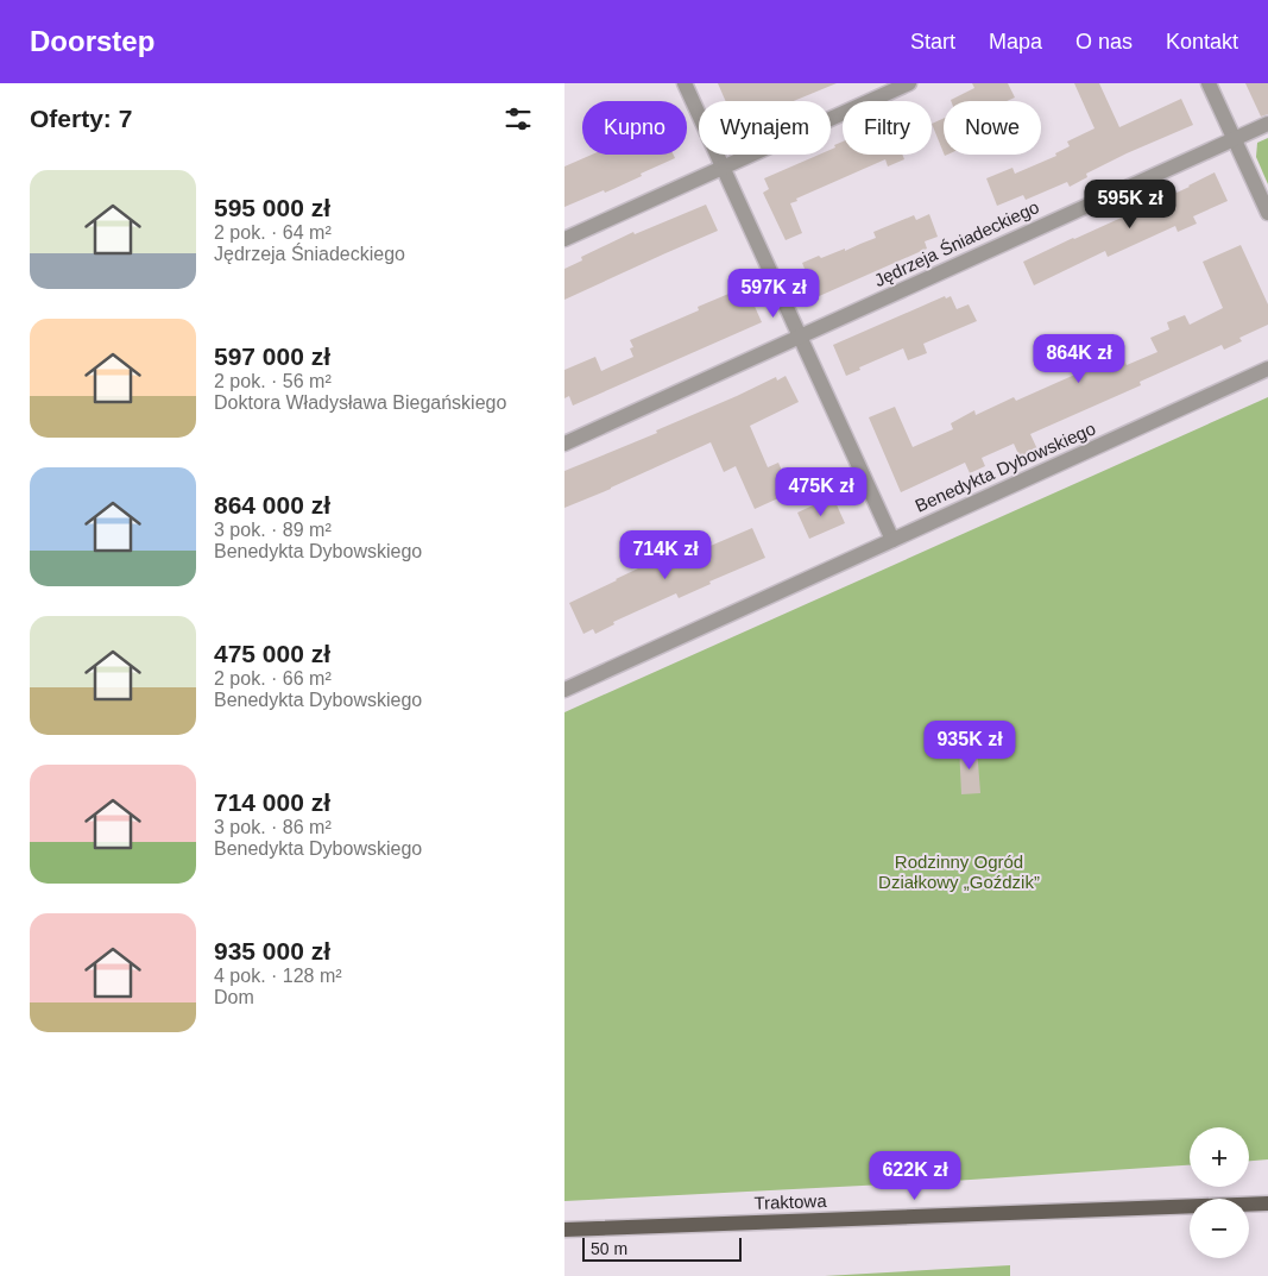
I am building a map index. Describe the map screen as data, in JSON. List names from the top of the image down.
{
  "streets": {
    "main road": ["Traktowa"],
    "street": ["Jędrzeja Śniadeckiego", "Benedykta Dybowskiego"]
  },
  "parks": ["Rodzinny Ogród Działkowy „Goździk”"],
  "scale_bar": "50 m",
  "page": {
    "header": "Doorstep",
    "nav": [
      "Start",
      "Mapa",
      "O nas",
      "Kontakt"
    ],
    "heading": "Oferty: 7",
    "chip": [
      "Kupno",
      "Wynajem",
      "Filtry",
      "Nowe"
    ],
    "list": [
      {
        "name": "595 000 zł",
        "note": "2 pok. · 64 m² · Jędrzeja Śniadeckiego"
      },
      {
        "name": "597 000 zł",
        "note": "2 pok. · 56 m² · Doktora Władysława Biegańskiego"
      },
      {
        "name": "864 000 zł",
        "note": "3 pok. · 89 m² · Benedykta Dybowskiego"
      },
      {
        "name": "475 000 zł",
        "note": "2 pok. · 66 m² · Benedykta Dybowskiego"
      },
      {
        "name": "714 000 zł",
        "note": "3 pok. · 86 m² · Benedykta Dybowskiego"
      },
      {
        "name": "935 000 zł",
        "note": "4 pok. · 128 m² · Dom"
      }
    ],
    "price": [
      "595K zł",
      "597K zł",
      "864K zł",
      "475K zł",
      "714K zł",
      "935K zł",
      "622K zł"
    ],
    "map_buttons": ["+", "−"],
    "scale": "50 m"
  }
}
